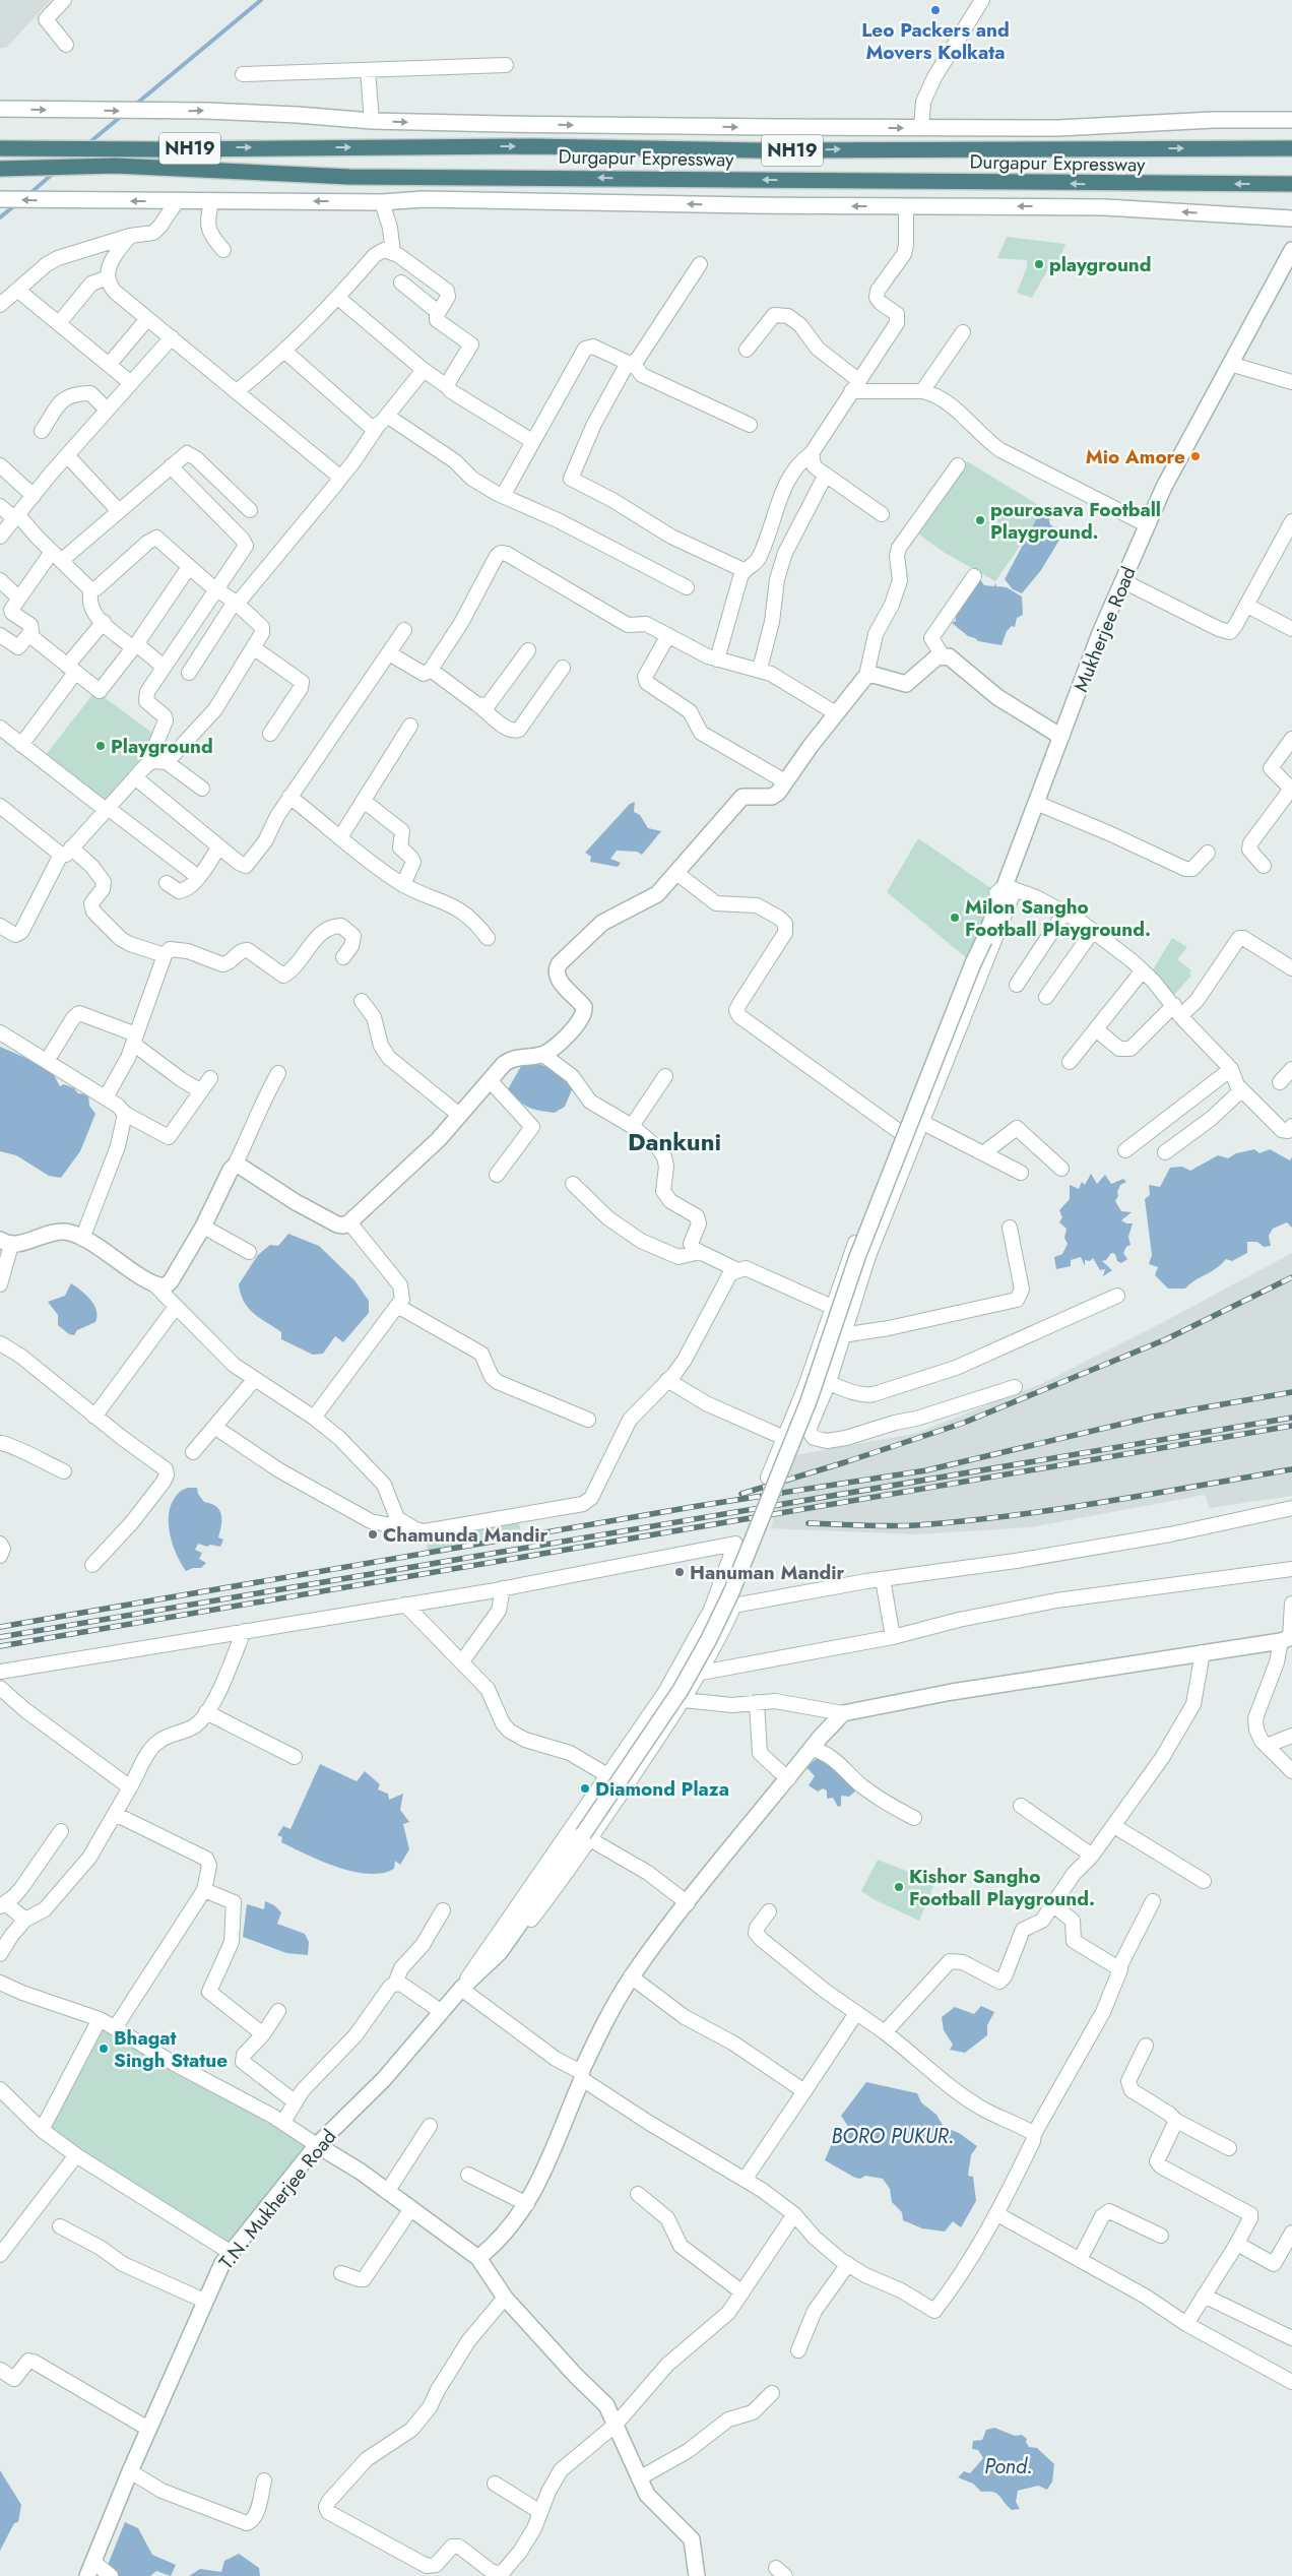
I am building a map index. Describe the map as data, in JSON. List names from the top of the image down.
{
  "streets": {
    "highway": ["NH19", "Durgapur Expressway"],
    "street": ["Mukherjee Road", "T.N. Mukherjee Road"]
  },
  "crossings": [
    ["Mukherjee Road", "T.N. Mukherjee Road"]
  ],
  "districts": ["Dankuni"],
  "water": ["BORO PUKUR.", "Pond."],
  "places": [
    "Leo Packers and Movers Kolkata",
    "playground",
    "Mio Amore",
    "pourosava Football Playground.",
    "Playground",
    "Milon Sangho Football Playground.",
    "Chamunda Mandir",
    "Hanuman Mandir",
    "Diamond Plaza",
    "Kishor Sangho Football Playground.",
    "Bhagat Singh Statue"
  ]
}
